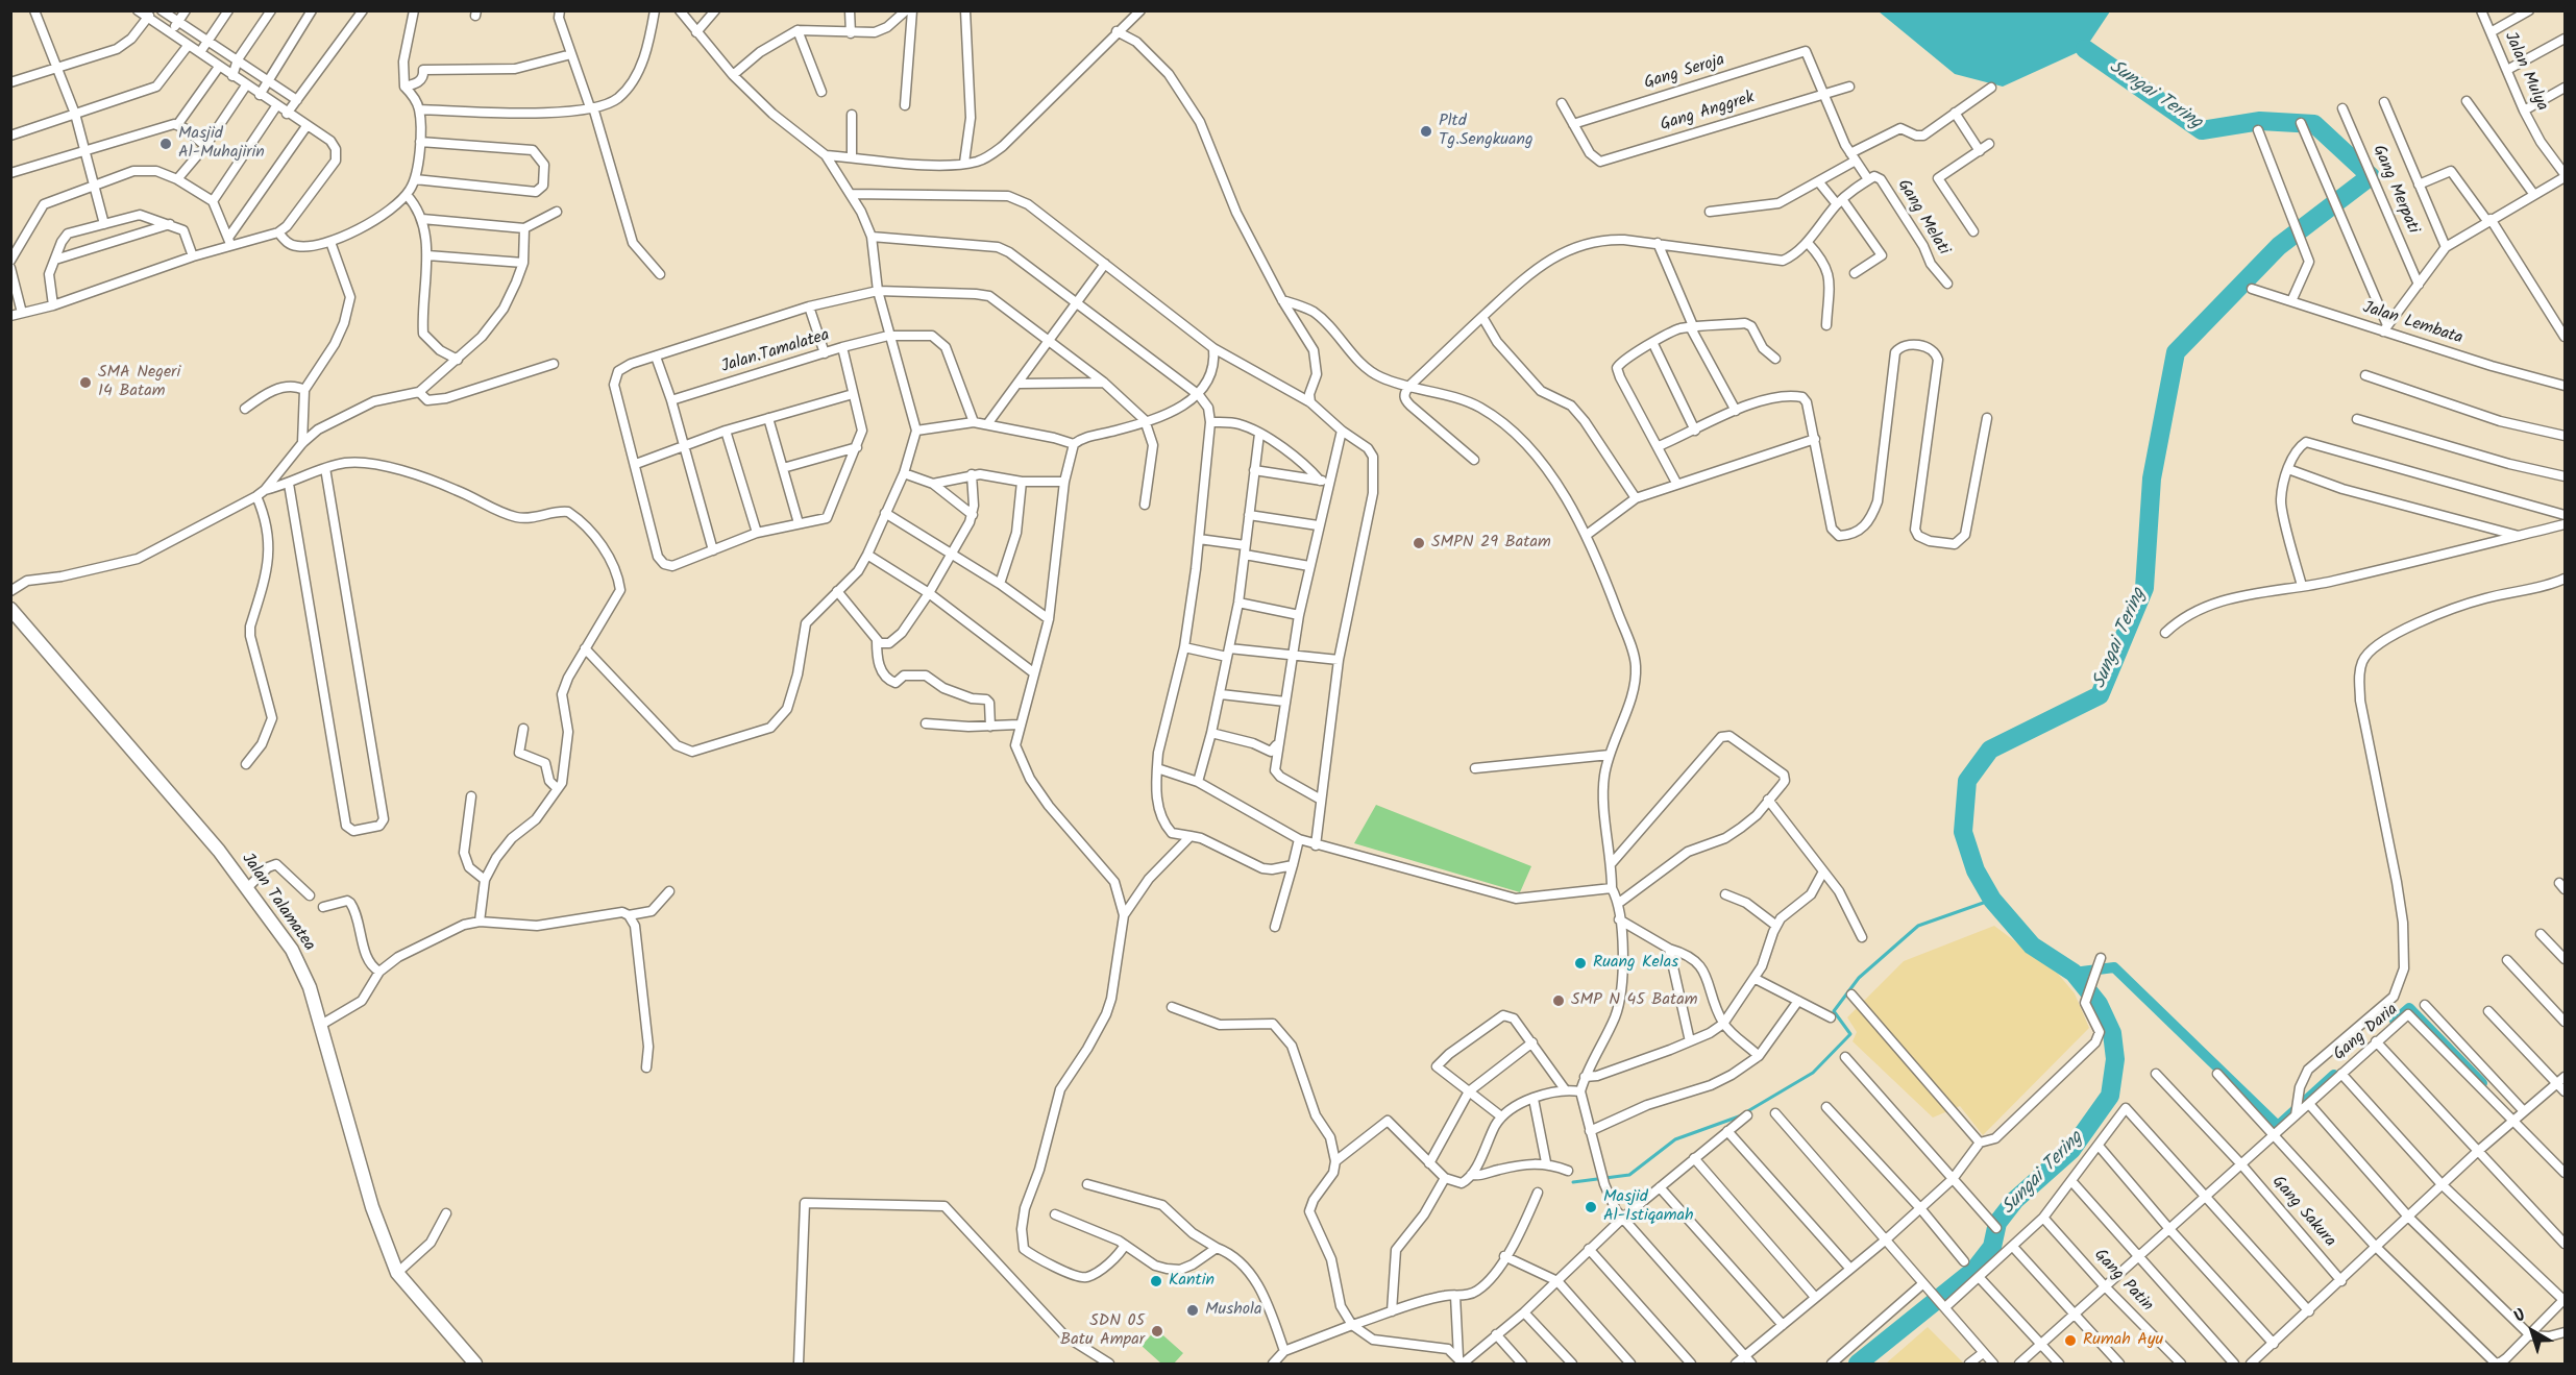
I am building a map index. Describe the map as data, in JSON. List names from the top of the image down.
{
  "streets": {
    "street": [
      "Jalan Mulya",
      "Gang Seroja",
      "Gang Anggrek",
      "Gang Merpati",
      "Gang Melati",
      "Jalan Lembata",
      "Jalan.Tamalatea",
      "Jalan Talamatea",
      "Gang Daria",
      "Gang Sakura",
      "Gang Patin"
    ]
  },
  "crossings": [
    ["Gang Seroja", "Gang Anggrek"],
    ["Gang Daria", "Gang Sakura"],
    ["Gang Daria", "Gang Patin"]
  ],
  "water": ["Sungai Tering"],
  "places": [
    "Pltd Tg.Sengkuang",
    "Masjid Al-Muhajirin",
    "SMA Negeri 14 Batam",
    "SMPN 29 Batam",
    "Ruang Kelas",
    "SMP N 45 Batam",
    "Masjid Al-Istiqamah",
    "Kantin",
    "Mushola",
    "SDN 05 Batu Ampar",
    "Rumah Ayu"
  ],
  "north": "top left"
}
